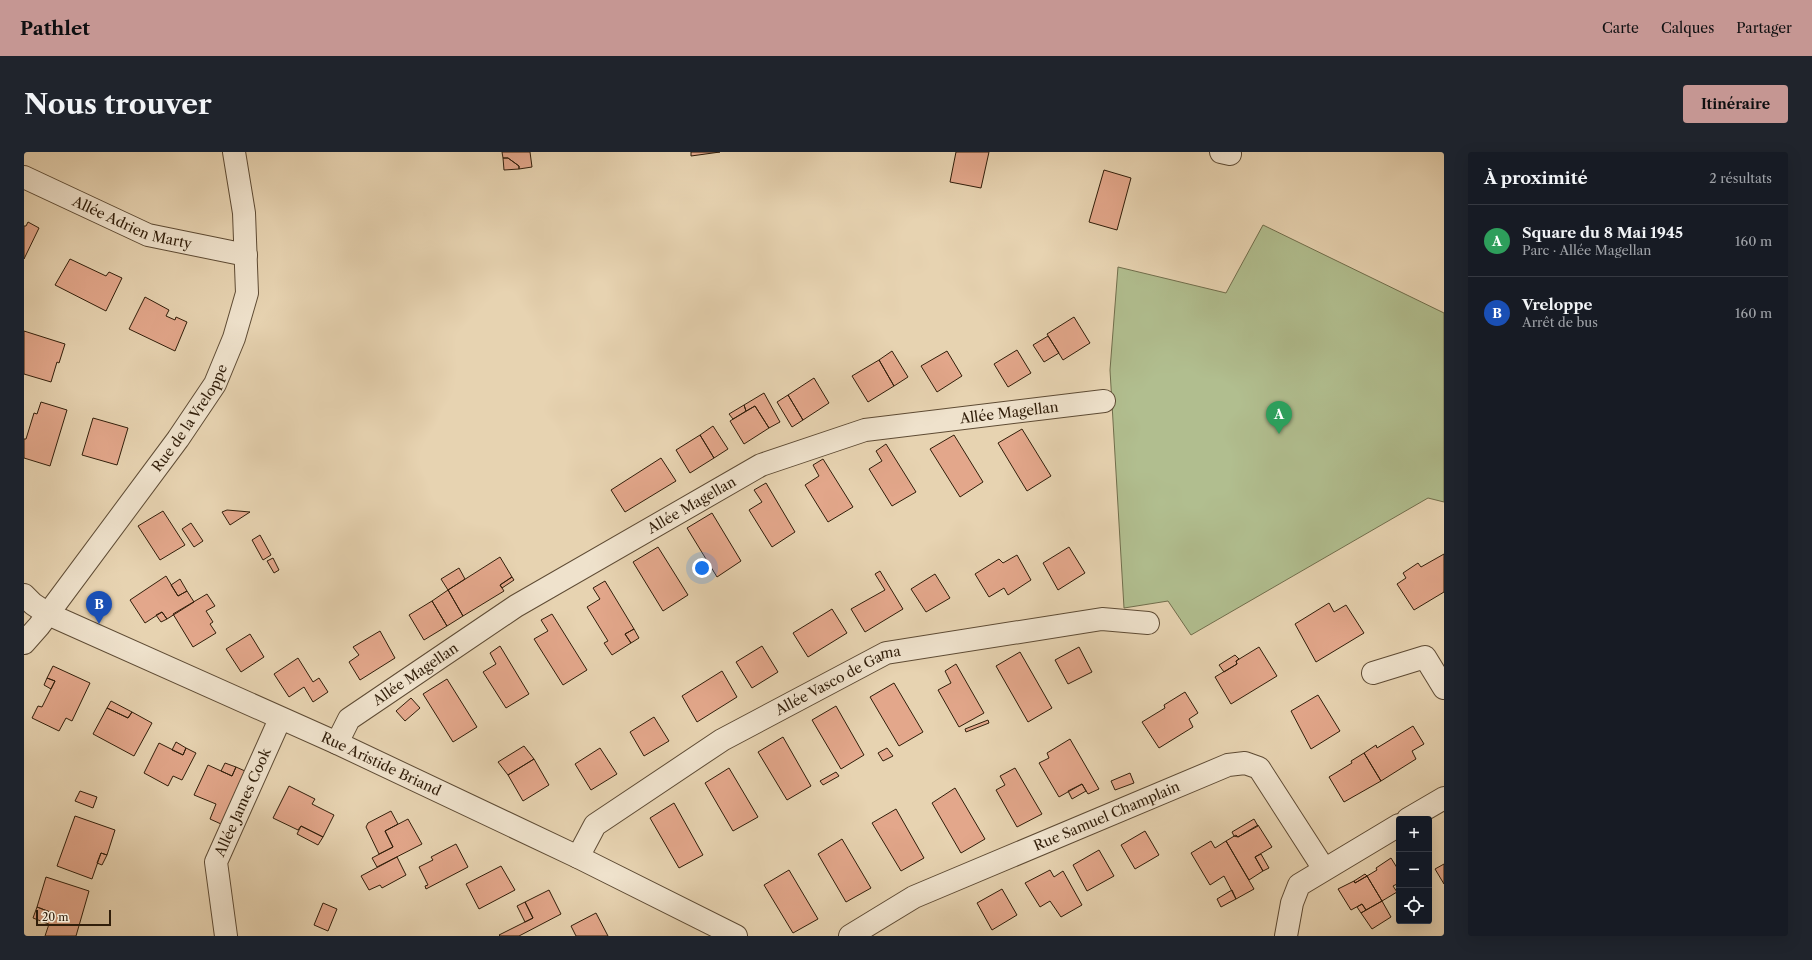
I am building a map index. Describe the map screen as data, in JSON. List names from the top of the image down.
{
  "streets": {
    "street": [
      "Allée Adrien Marty",
      "Allée Magellan",
      "Rue de la Vreloppe",
      "Allée Vasco de Gama",
      "Rue Aristide Briand",
      "Allée James Cook",
      "Rue Samuel Champlain"
    ]
  },
  "crossings": [
    ["Allée Adrien Marty", "Rue de la Vreloppe"],
    ["Allée Magellan", "Rue Aristide Briand"],
    ["Rue de la Vreloppe", "Rue Aristide Briand"],
    ["Allée Vasco de Gama", "Rue Aristide Briand"],
    ["Rue Aristide Briand", "Allée James Cook"]
  ],
  "scale_bar": "20 m",
  "page": {
    "header": "Pathlet",
    "nav": ["Carte", "Calques", "Partager"],
    "buttons": "Itinéraire",
    "title": "Nous trouver",
    "heading": ["À proximité", "2 résultats"],
    "list": [
      {
        "mark": "A",
        "name": "Square du 8 Mai 1945",
        "note": "Parc · Allée Magellan",
        "value": "160 m"
      },
      {
        "mark": "B",
        "name": "Vreloppe",
        "note": "Arrêt de bus",
        "value": "160 m"
      }
    ],
    "pins": ["A", "B"],
    "map_buttons": ["+", "−"],
    "scale": "20 m"
  }
}
